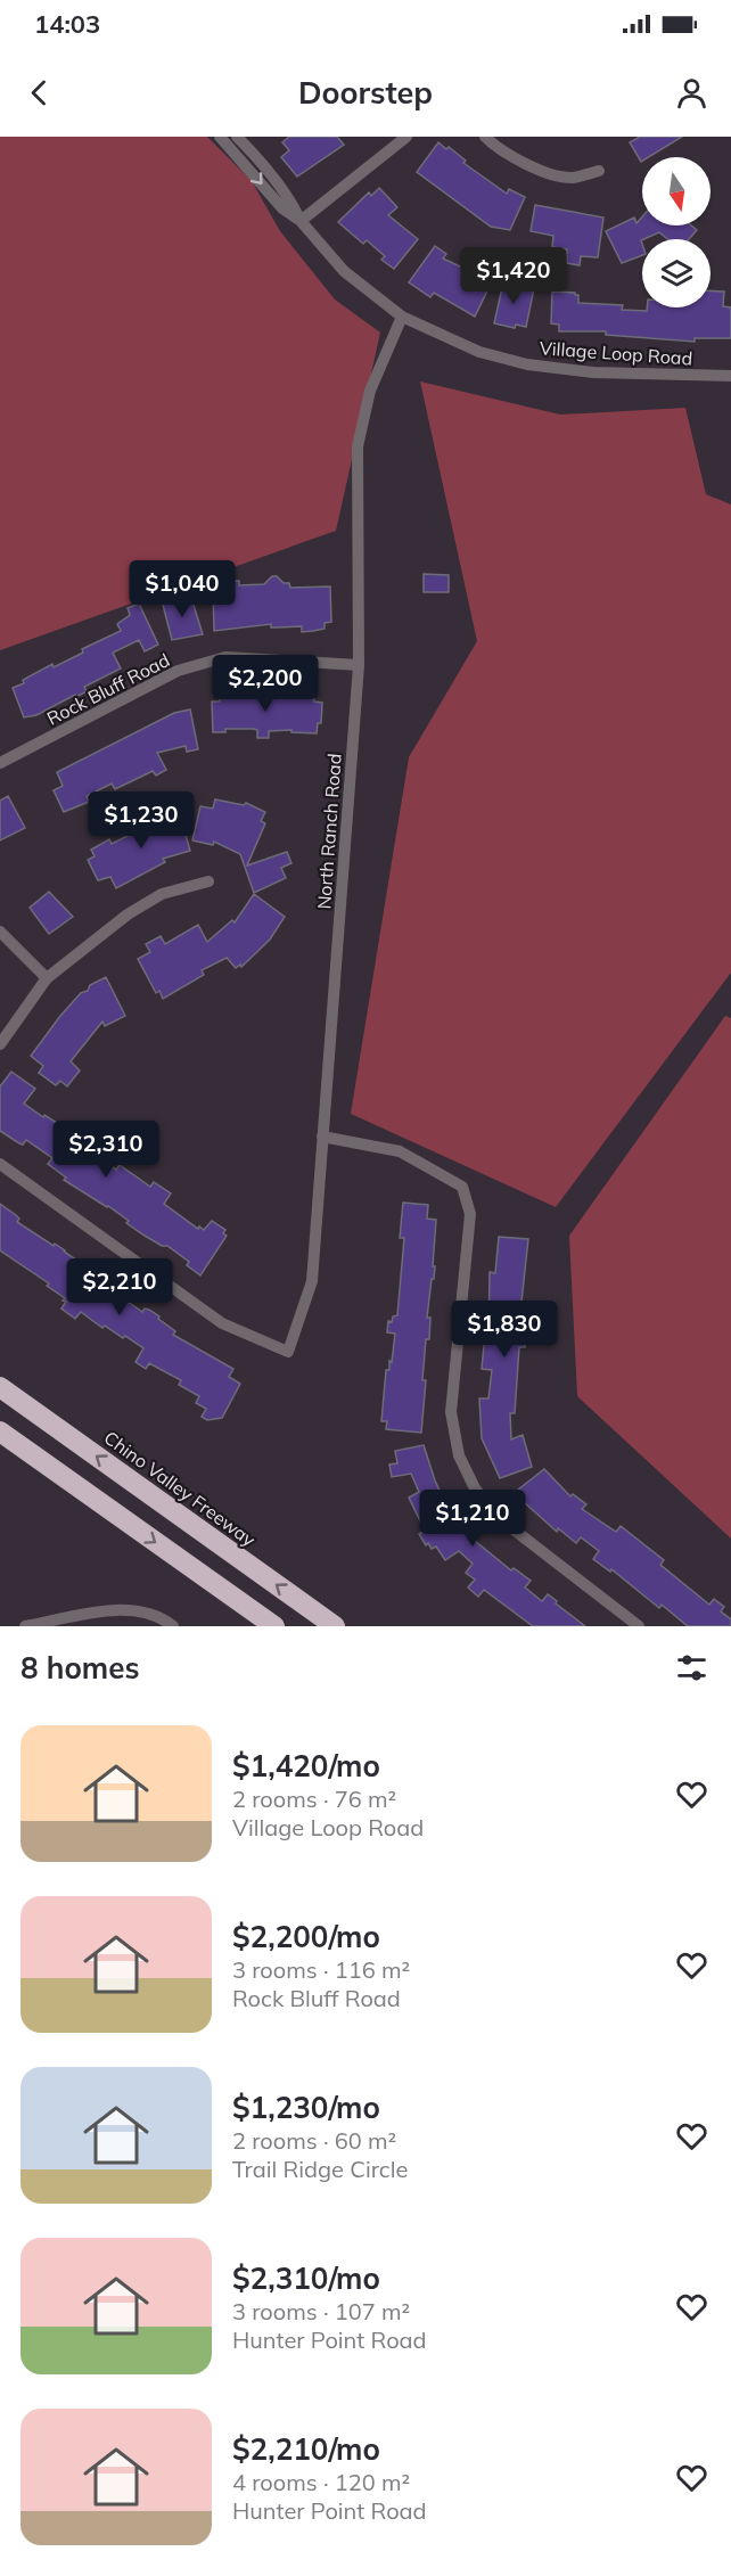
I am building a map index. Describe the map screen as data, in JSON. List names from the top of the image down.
{
  "streets": {
    "highway": ["Chino Valley Freeway"],
    "street": ["Village Loop Road", "Rock Bluff Road", "North Ranch Road"]
  },
  "crossings": [
    ["Village Loop Road", "North Ranch Road"],
    ["Rock Bluff Road", "North Ranch Road"]
  ],
  "north": "bottom",
  "page": {
    "status": "14:03",
    "header": "Doorstep",
    "price": [
      "$1,420",
      "$1,040",
      "$2,200",
      "$1,230",
      "$2,310",
      "$2,210",
      "$1,830",
      "$1,210"
    ],
    "heading": "8 homes",
    "list": [
      {
        "name": "$1,420/mo",
        "note": "2 rooms · 76 m² · Village Loop Road"
      },
      {
        "name": "$2,200/mo",
        "note": "3 rooms · 116 m² · Rock Bluff Road"
      },
      {
        "name": "$1,230/mo",
        "note": "2 rooms · 60 m² · Trail Ridge Circle"
      },
      {
        "name": "$2,310/mo",
        "note": "3 rooms · 107 m² · Hunter Point Road"
      },
      {
        "name": "$2,210/mo",
        "note": "4 rooms · 120 m² · Hunter Point Road"
      }
    ]
  }
}
